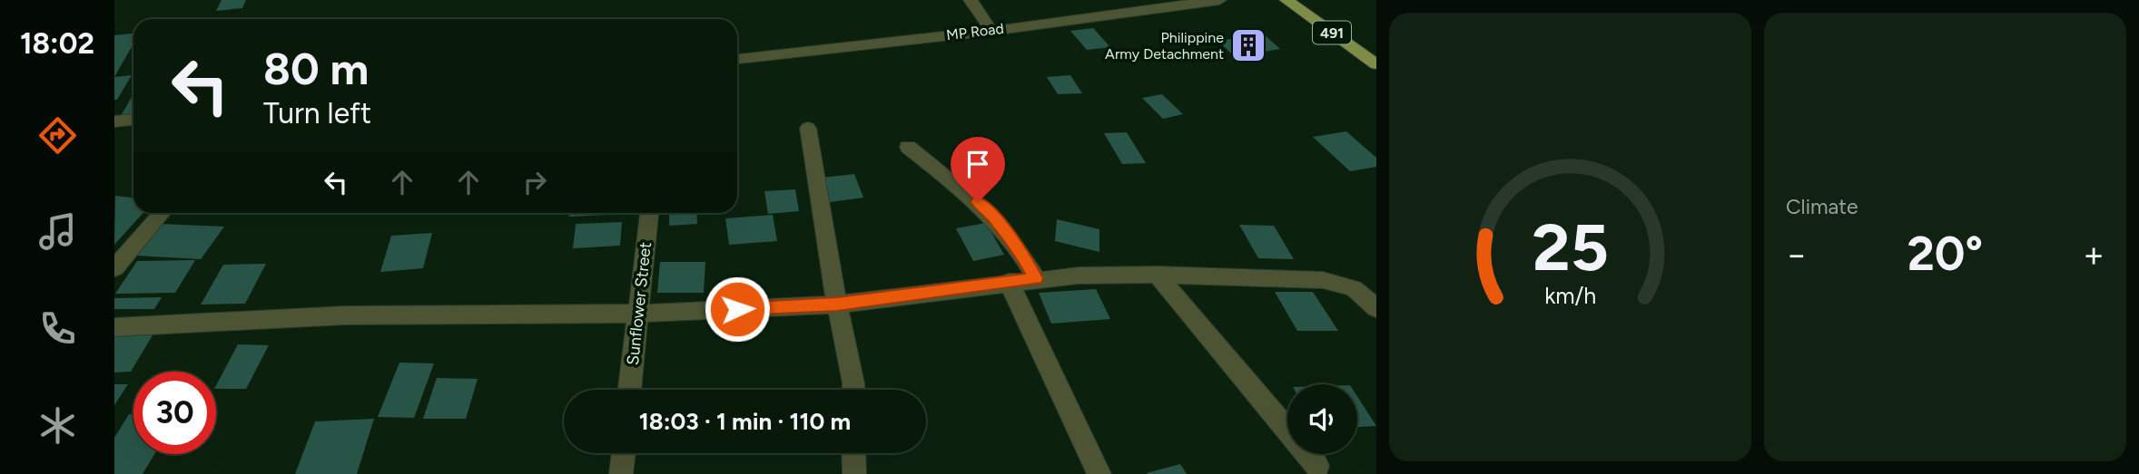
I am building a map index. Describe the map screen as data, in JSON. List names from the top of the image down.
{
  "streets": {
    "main road": ["491"],
    "street": ["MP Road", "Sunflower Street"]
  },
  "places": {
    "building": ["Philippine Army Detachment"]
  },
  "page": {
    "tabs": "18:02",
    "tile": "Climate",
    "turn": ["80 m", "Turn left"],
    "heat": ["−", "20°", "+"],
    "limit": "30",
    "trip": "18:03 · 1 min · 110 m",
    "gauge": ["25", "km/h"]
  }
}
